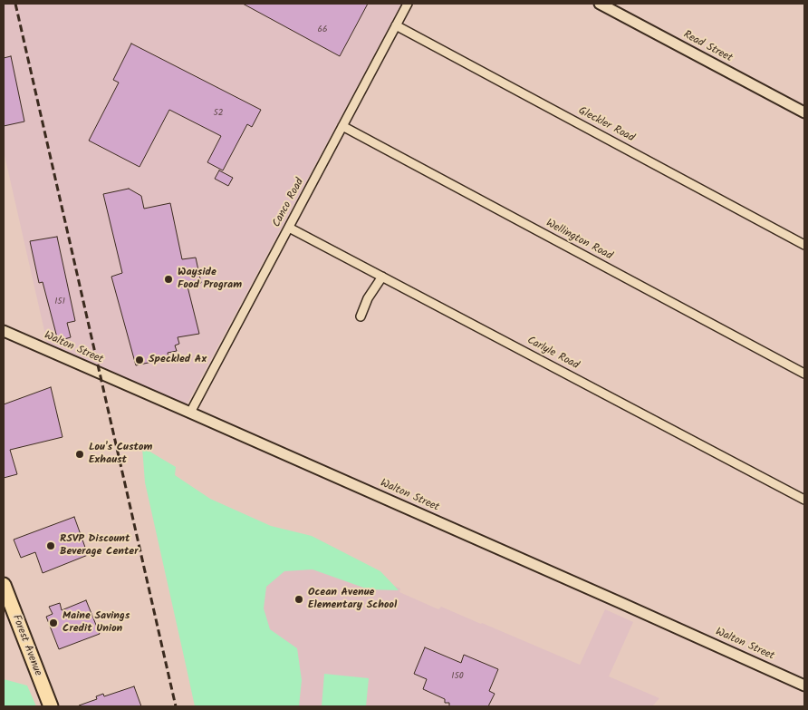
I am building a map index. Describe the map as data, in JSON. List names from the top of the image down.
{
  "streets": {
    "highway": ["Forest Avenue"],
    "street": [
      "Read Street",
      "Gleckler Road",
      "Canco Road",
      "Wellington Road",
      "Walton Street",
      "Carlyle Road"
    ]
  },
  "crossings": [
    ["Gleckler Road", "Canco Road"],
    ["Canco Road", "Wellington Road"],
    ["Canco Road", "Walton Street"],
    ["Canco Road", "Carlyle Road"]
  ],
  "places": [
    "Wayside Food Program",
    "Speckled Ax",
    "Lou's Custom Exhaust",
    "RSVP Discount Beverage Center",
    "Ocean Avenue Elementary School",
    "Maine Savings Credit Union"
  ],
  "house_numbers": [
    "66",
    "52",
    "151",
    "150"
  ]
}
